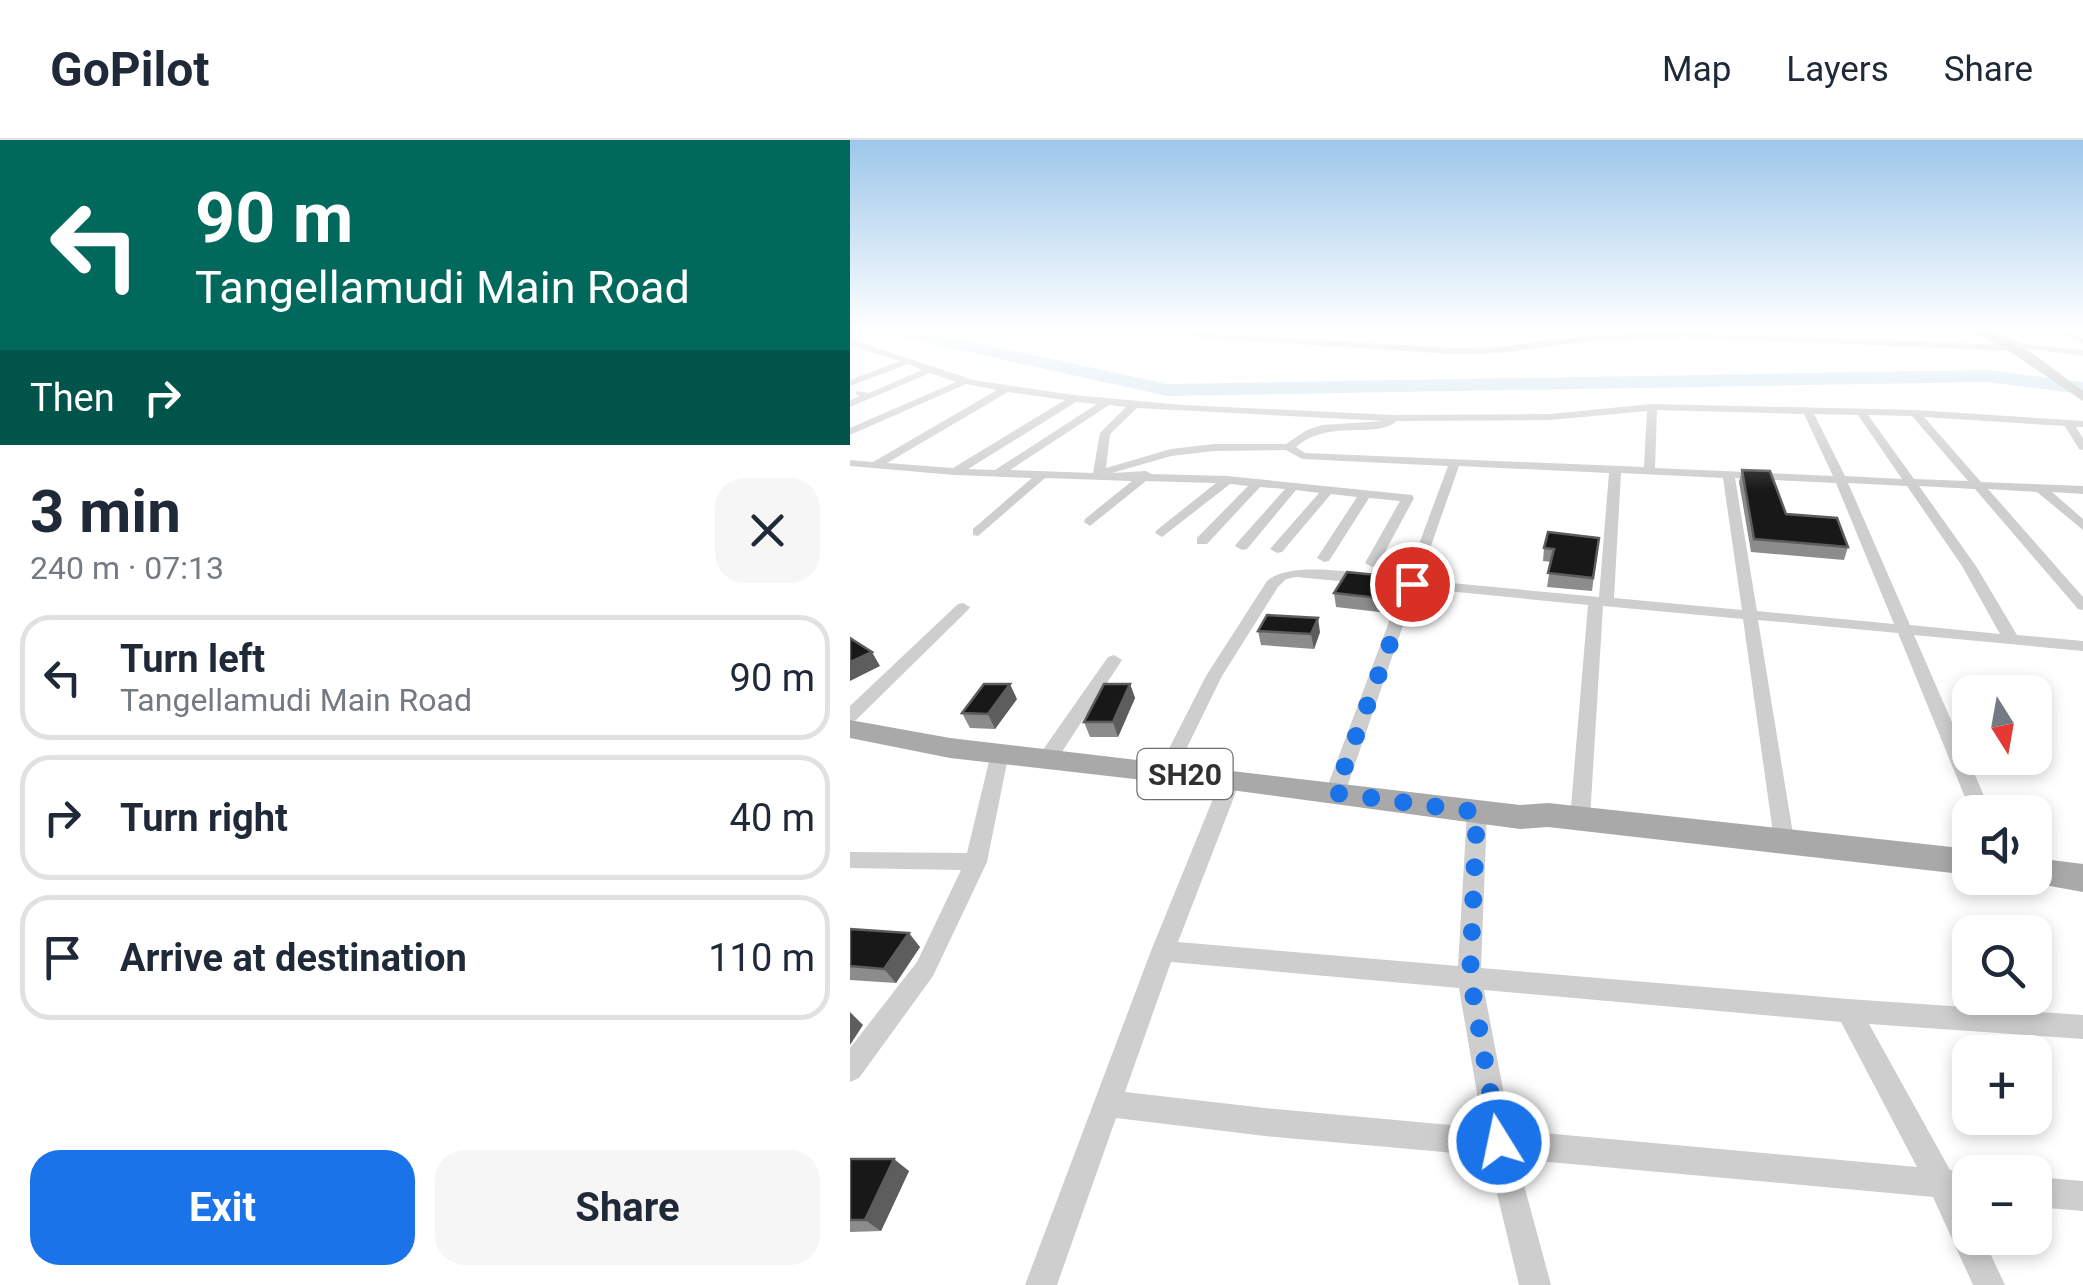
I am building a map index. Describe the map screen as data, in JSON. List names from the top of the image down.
{
  "streets": {
    "main road": ["SH20"]
  },
  "north": "bottom",
  "page": {
    "header": "GoPilot",
    "nav": ["Map", "Layers", "Share"],
    "turn": ["90 m", "Tangellamudi Main Road"],
    "then": "Then",
    "heading": ["3 min", "240 m · 07:13"],
    "list": [
      {
        "name": "Turn left",
        "note": "Tangellamudi Main Road",
        "value": "90 m"
      },
      {
        "name": "Turn right",
        "value": "40 m"
      },
      {
        "name": "Arrive at destination",
        "value": "110 m"
      }
    ],
    "map_buttons": ["+", "−"],
    "buttons": ["Exit", "Share"]
  }
}
